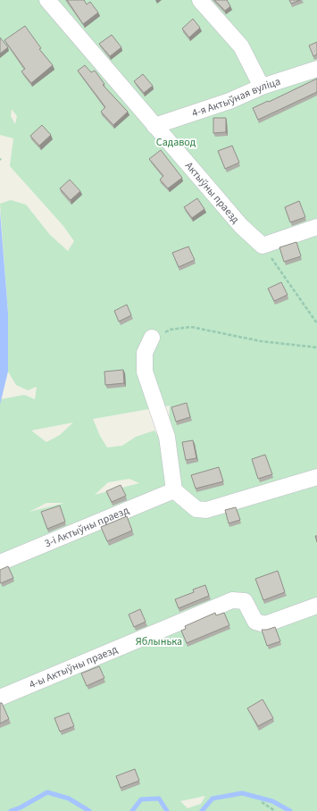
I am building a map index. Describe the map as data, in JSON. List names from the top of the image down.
{
  "streets": {
    "lane": [
      "4-я Актыўная вуліца",
      "Актыўны праезд",
      "3-і Актыўны праезд",
      "4-ы Актыўны праезд"
    ]
  },
  "crossings": [
    ["4-я Актыўная вуліца", "Актыўны праезд"]
  ],
  "parks": ["Садавод", "Яблынька"]
}
